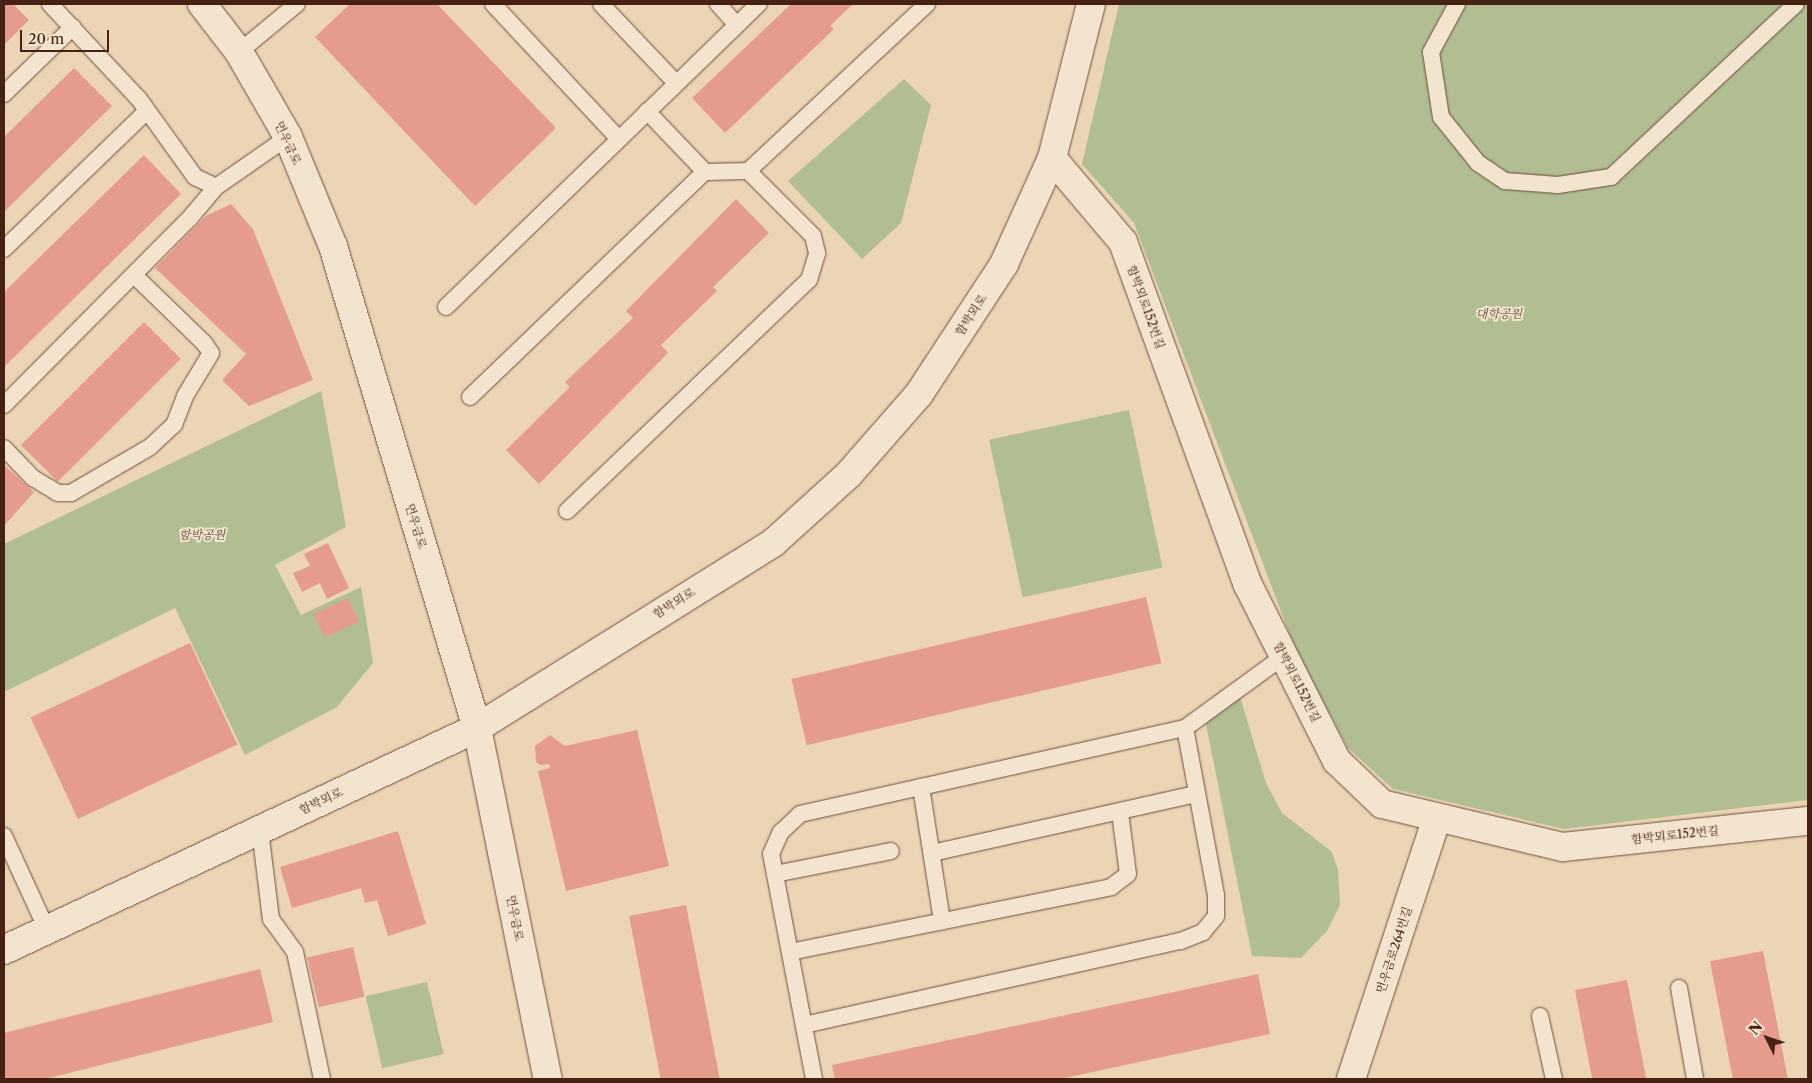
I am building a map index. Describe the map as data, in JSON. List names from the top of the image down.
{
  "streets": {
    "main road": [
      "먼우금로",
      "함박뫼로152번길",
      "함박뫼로",
      "먼우금로264번길"
    ]
  },
  "crossings": [
    ["먼우금로", "함박뫼로"],
    ["함박뫼로152번길", "함박뫼로"],
    ["함박뫼로152번길", "먼우금로264번길"]
  ],
  "parks": ["대학공원", "함박공원"],
  "scale_bar": "20 m",
  "north": "top left"
}
